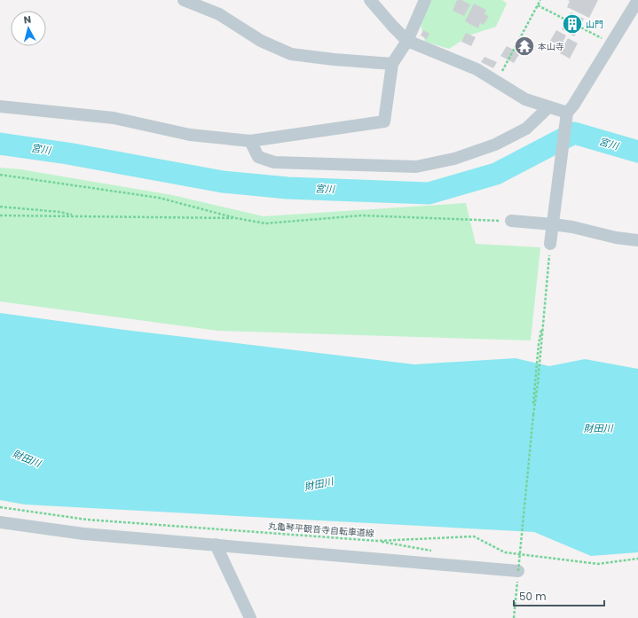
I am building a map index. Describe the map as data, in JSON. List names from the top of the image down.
{
  "streets": {
    "path": ["丸亀琴平観音寺自転車道線"]
  },
  "water": ["宮川", "財田川"],
  "places": {
    "building": ["山門"],
    "temple": ["本山寺"]
  },
  "scale_bar": "50 m",
  "north": "top"
}
